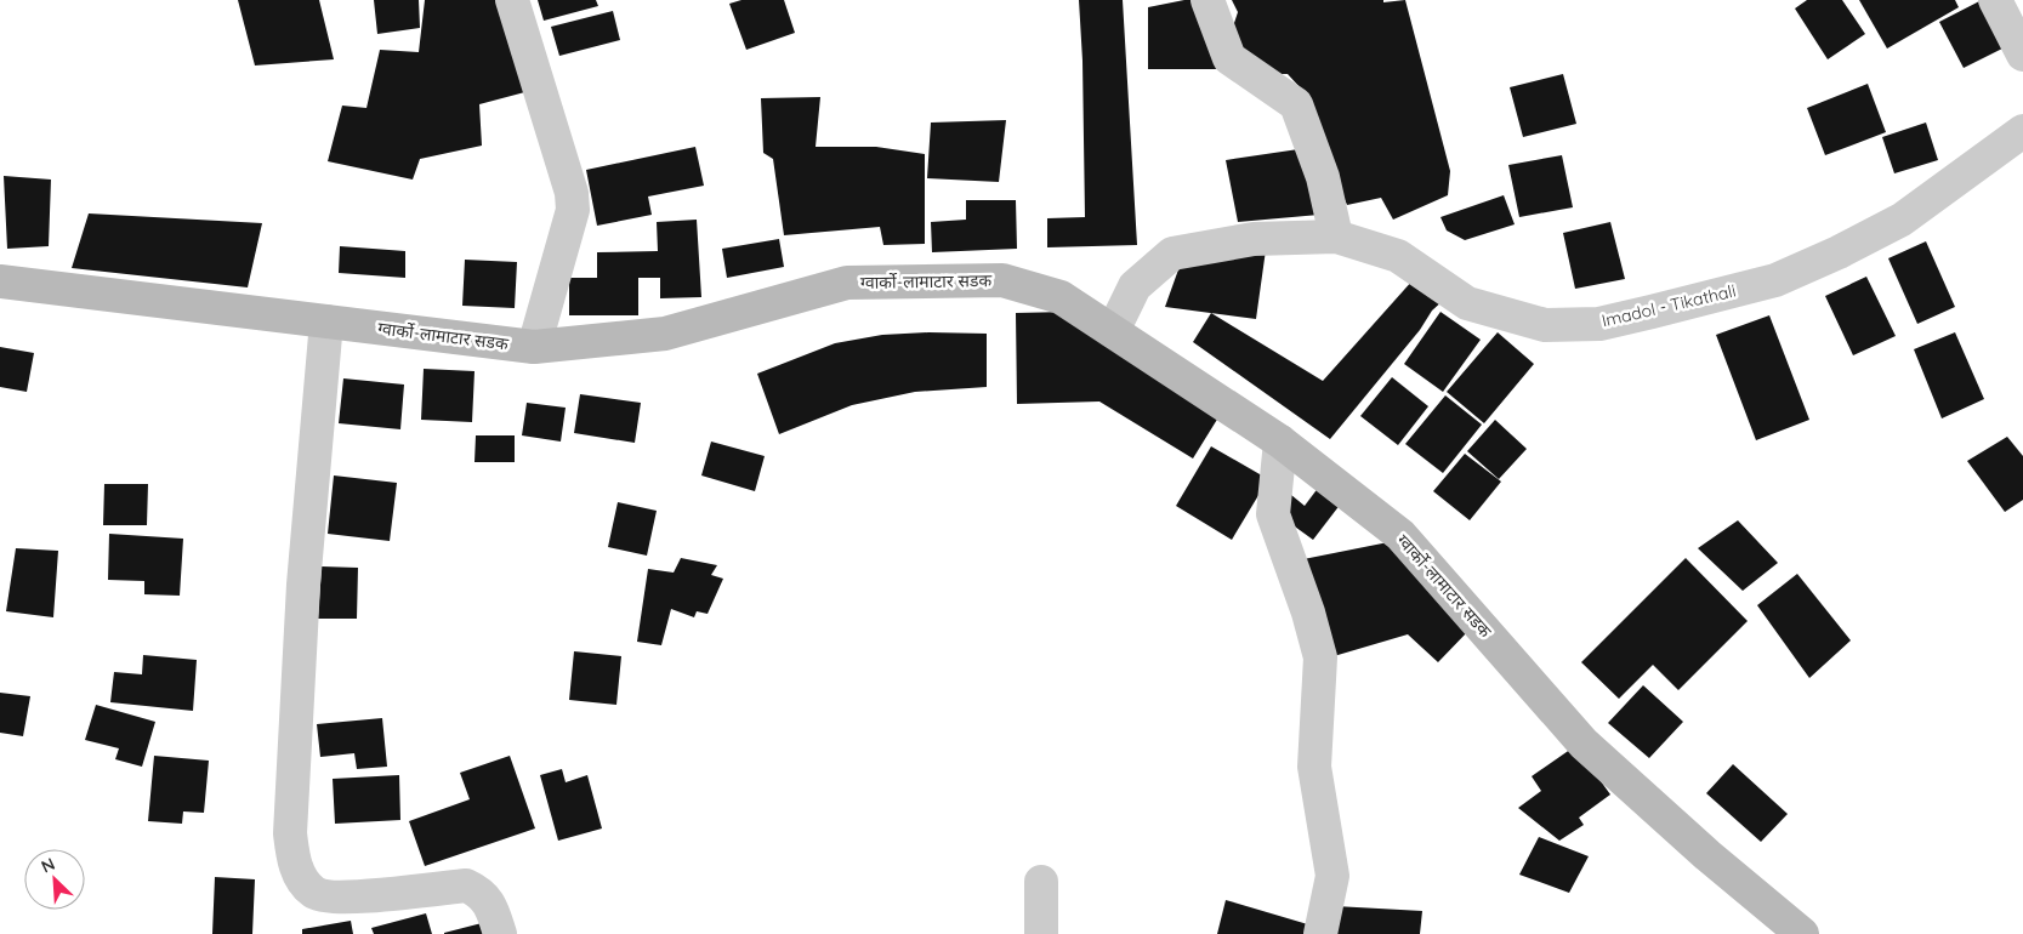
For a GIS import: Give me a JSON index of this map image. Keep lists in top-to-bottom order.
{
  "streets": {
    "main road": ["ग्वार्को-लामाटार सडक"],
    "street": ["Imadol - Tikathali"]
  },
  "crossings": [
    ["ग्वार्को-लामाटार सडक", "Imadol - Tikathali"]
  ],
  "north": "top left"
}
